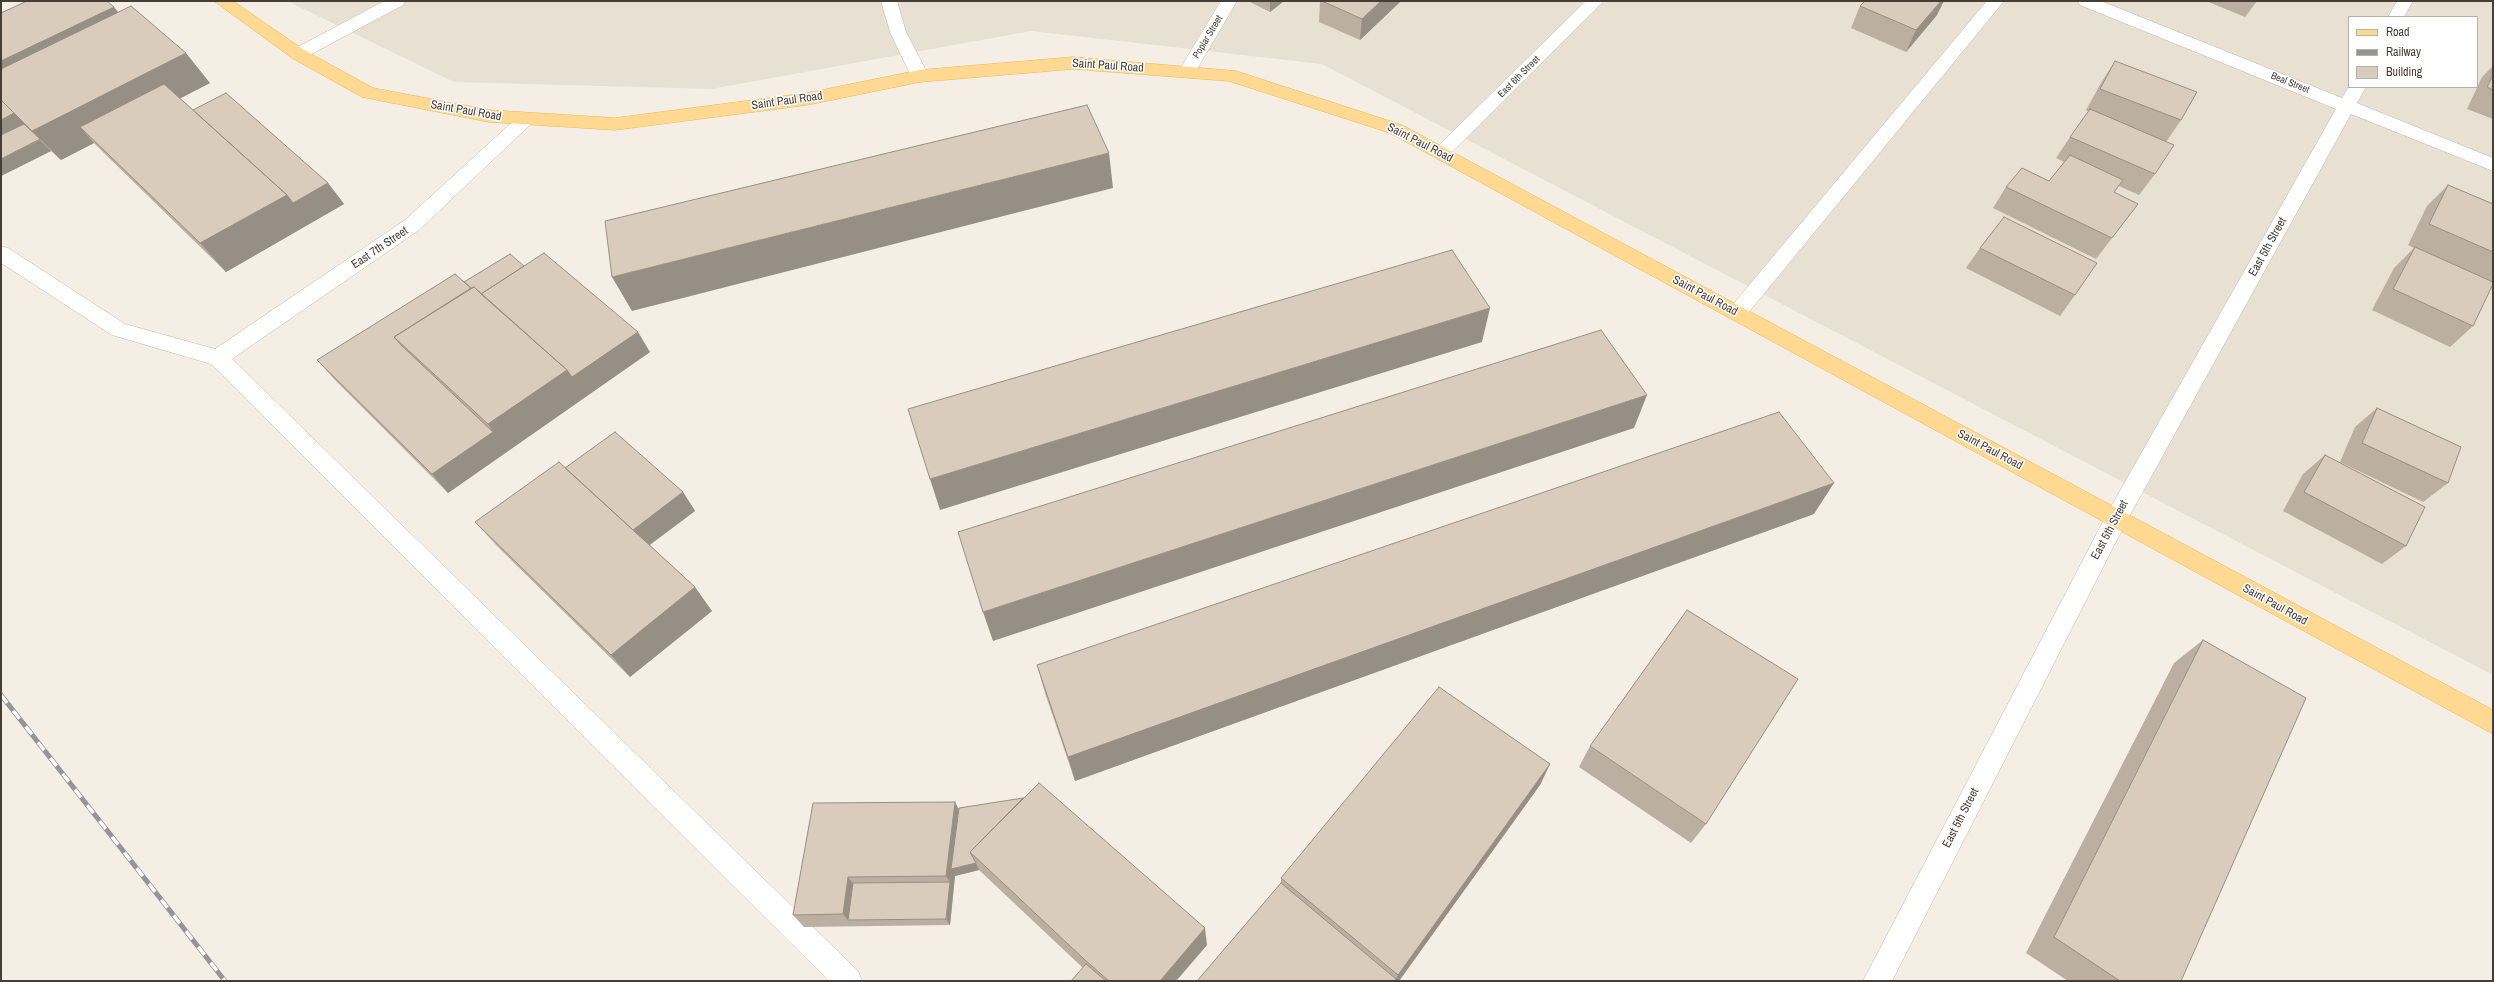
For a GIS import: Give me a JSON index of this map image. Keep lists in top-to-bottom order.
{
  "streets": {
    "main road": ["Saint Paul Road"],
    "street": [
      "Poplar Street",
      "East 6th Street",
      "Beal Street",
      "East 5th Street",
      "East 7th Street"
    ]
  },
  "crossings": [
    ["Poplar Street", "Saint Paul Road"],
    ["Saint Paul Road", "East 6th Street"],
    ["Saint Paul Road", "East 5th Street"],
    ["Saint Paul Road", "East 7th Street"],
    ["Beal Street", "East 5th Street"]
  ],
  "legend": ["Road", "Railway", "Building"]
}
